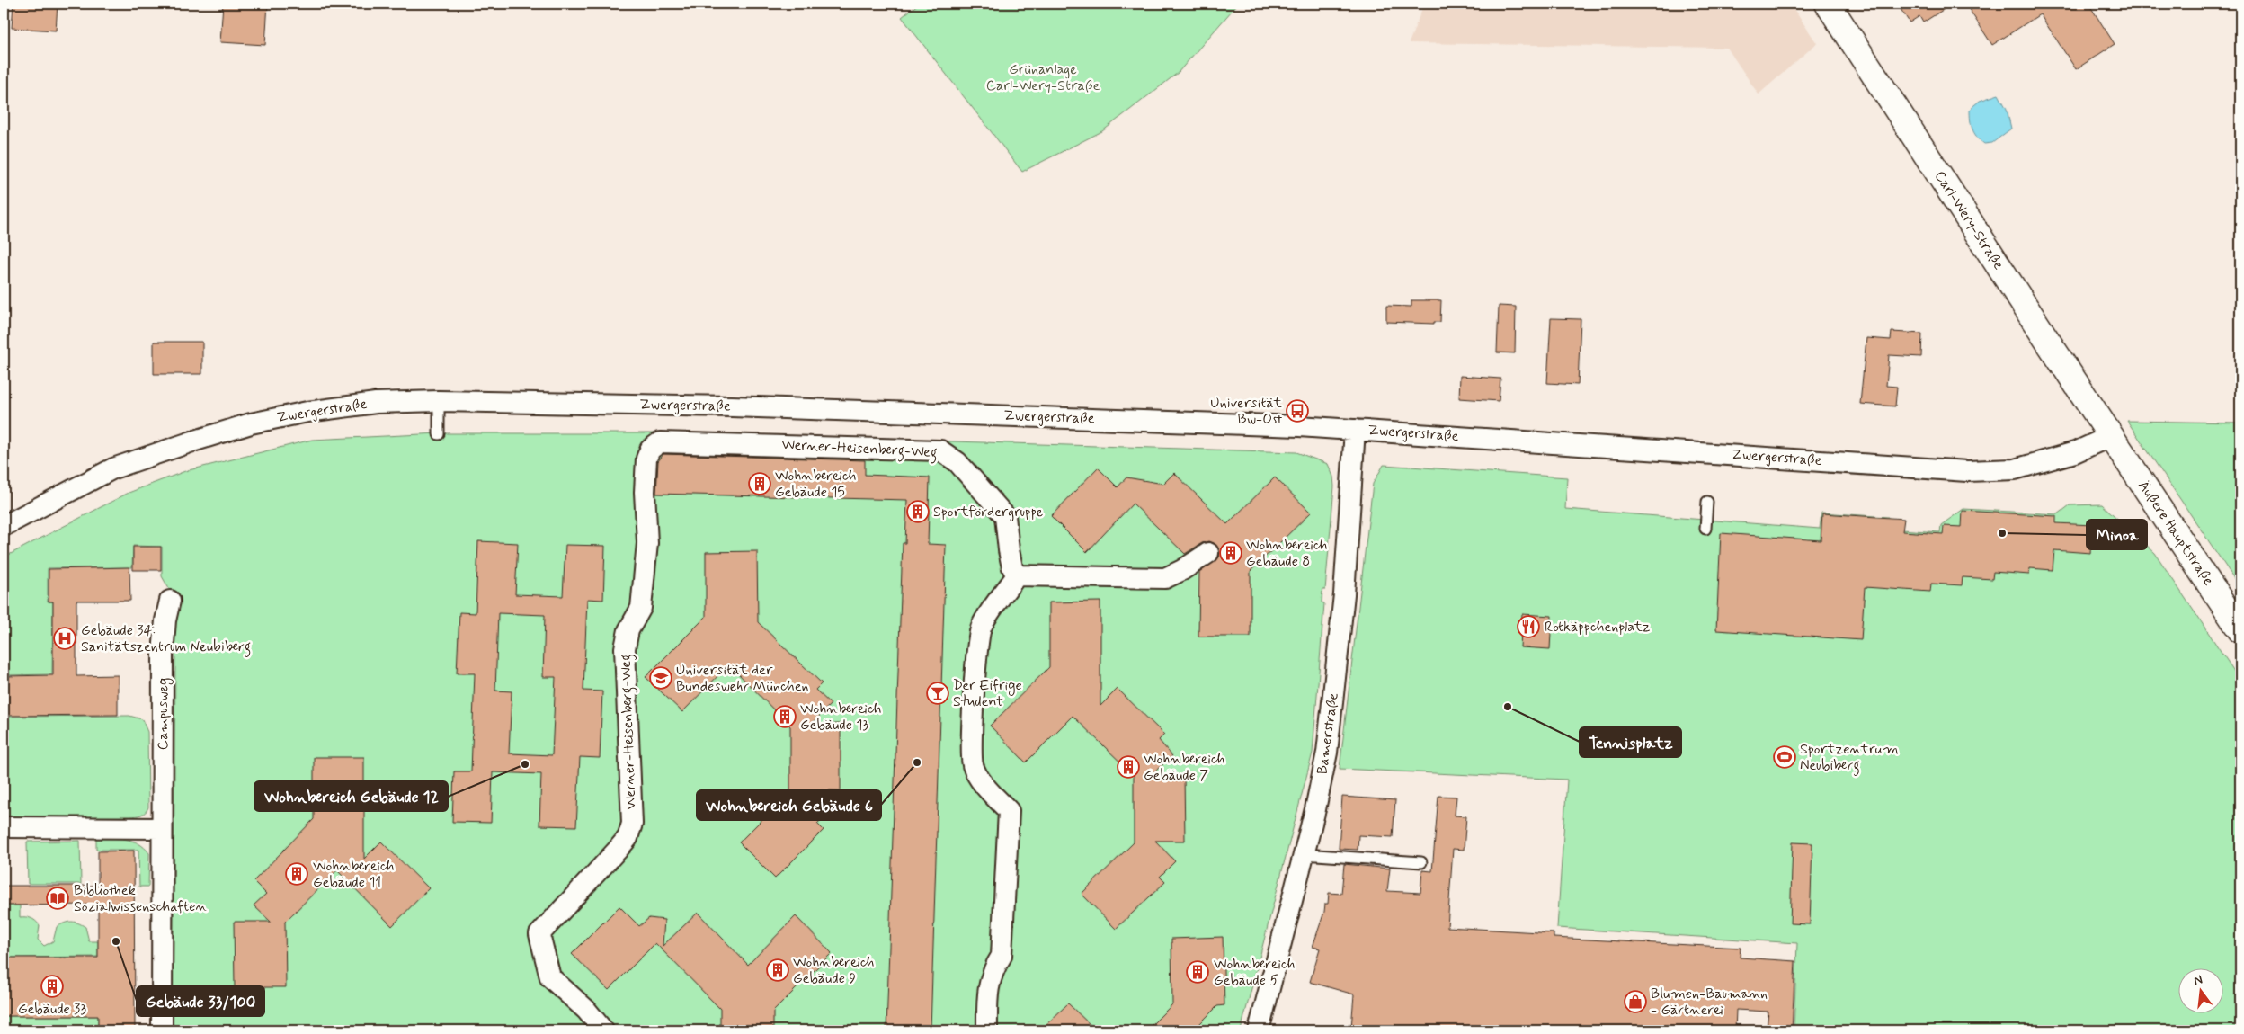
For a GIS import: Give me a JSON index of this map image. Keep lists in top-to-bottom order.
{
  "streets": {
    "main road": ["Carl-Wery-Straße", "Äußere Hauptstraße"],
    "street": [
      "Zwergerstraße",
      "Werner-Heisenberg-Weg",
      "Campusweg",
      "Bamerstraße"
    ]
  },
  "crossings": [
    ["Carl-Wery-Straße", "Zwergerstraße"],
    ["Carl-Wery-Straße", "Äußere Hauptstraße"],
    ["Zwergerstraße", "Äußere Hauptstraße"],
    ["Zwergerstraße", "Bamerstraße"]
  ],
  "parks": ["Grünanlage Carl-Wery-Straße"],
  "places": {
    "bus stop": ["Universität Bw-Ost"],
    "building": [
      "Wohnbereich Gebäude 15",
      "Sportfördergruppe",
      "Wohnbereich Gebäude 8",
      "Wohnbereich Gebäude 13",
      "Wohnbereich Gebäude 7",
      "Wohnbereich Gebäude 11",
      "Wohnbereich Gebäude 9",
      "Wohnbereich Gebäude 5",
      "Gebäude 33"
    ],
    "other": [
      "Minoa",
      "Tennisplatz",
      "Wohnbereich Gebäude 6",
      "Wohnbereich Gebäude 12",
      "Gebäude 33/100"
    ],
    "restaurant": ["Rotkäppchenplatz"],
    "hospital": ["Gebäude 34: Sanitätszentrum Neubiberg"],
    "school or university": ["Universität der Bundeswehr München"],
    "bar": ["Der Eifrige Student"],
    "sports": ["Sportzentrum Neubiberg"],
    "library": ["Bibliothek Sozialwissenschaften"],
    "shop": ["Blumen-Baumann - Gärtnerei"]
  },
  "north": "top"
}
